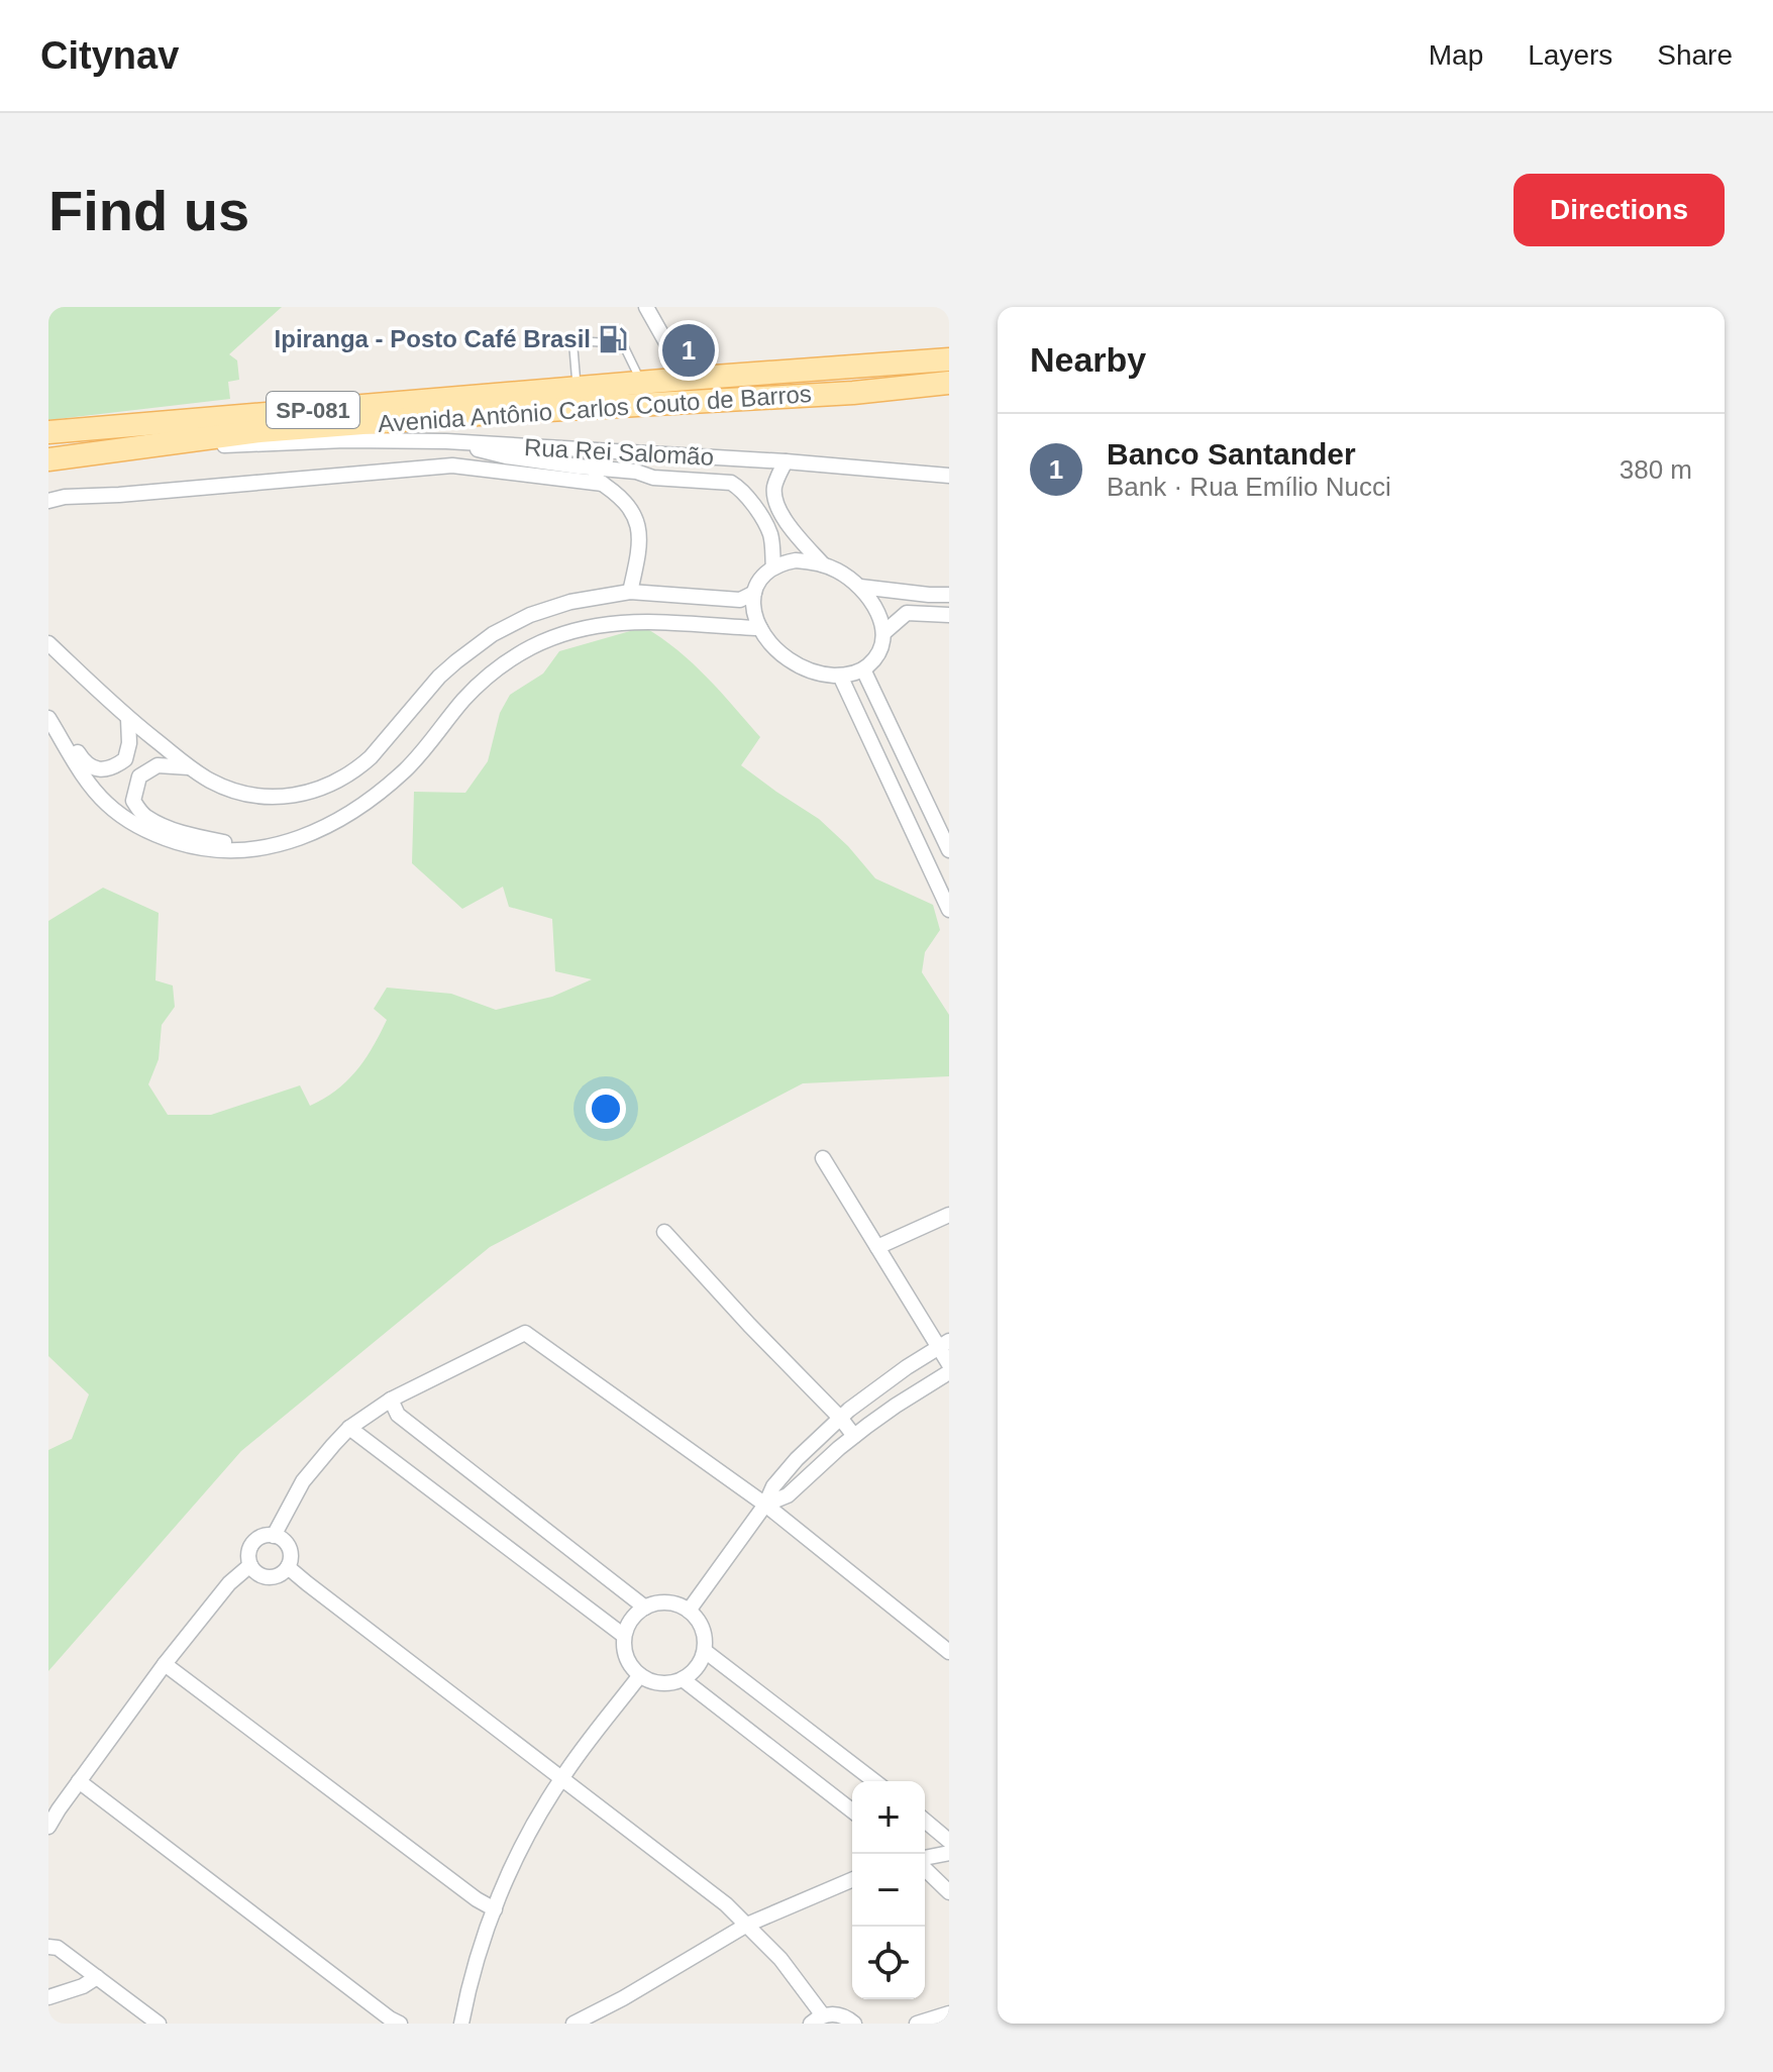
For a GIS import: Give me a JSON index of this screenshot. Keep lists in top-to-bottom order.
{
  "streets": {
    "main road": ["Avenida Antônio Carlos Couto de Barros", "SP-081"],
    "street": ["Rua Rei Salomão"]
  },
  "crossings": [
    ["Avenida Antônio Carlos Couto de Barros", "Rua Rei Salomão"]
  ],
  "places": {
    "fuel station": ["Ipiranga - Posto Café Brasil"]
  },
  "page": {
    "header": "Citynav",
    "nav": ["Map", "Layers", "Share"],
    "buttons": "Directions",
    "title": "Find us",
    "heading": "Nearby",
    "pins": "1",
    "list": [
      {
        "mark": "1",
        "name": "Banco Santander",
        "note": "Bank · Rua Emílio Nucci",
        "value": "380 m"
      }
    ],
    "map_buttons": ["+", "−"]
  }
}
